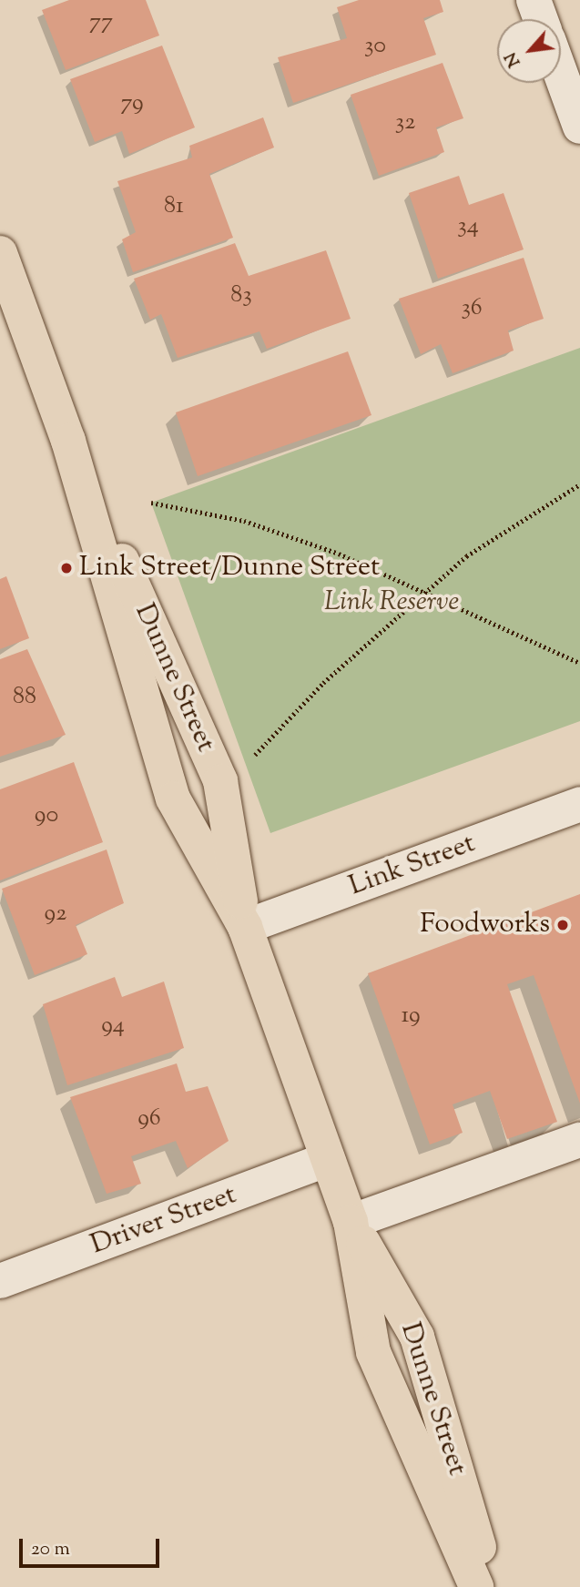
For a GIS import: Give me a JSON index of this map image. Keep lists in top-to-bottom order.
{
  "streets": {
    "main road": ["Dunne Street"],
    "street": ["Link Street", "Driver Street"]
  },
  "crossings": [
    ["Dunne Street", "Link Street"],
    ["Dunne Street", "Driver Street"]
  ],
  "parks": ["Link Reserve"],
  "places": ["Link Street/Dunne Street", "Foodworks"],
  "house_numbers": [
    "77",
    "30",
    "79",
    "32",
    "81",
    "34",
    "83",
    "36",
    "88",
    "90",
    "92",
    "19",
    "94",
    "96"
  ],
  "scale_bar": "20 m",
  "north": "bottom left"
}
